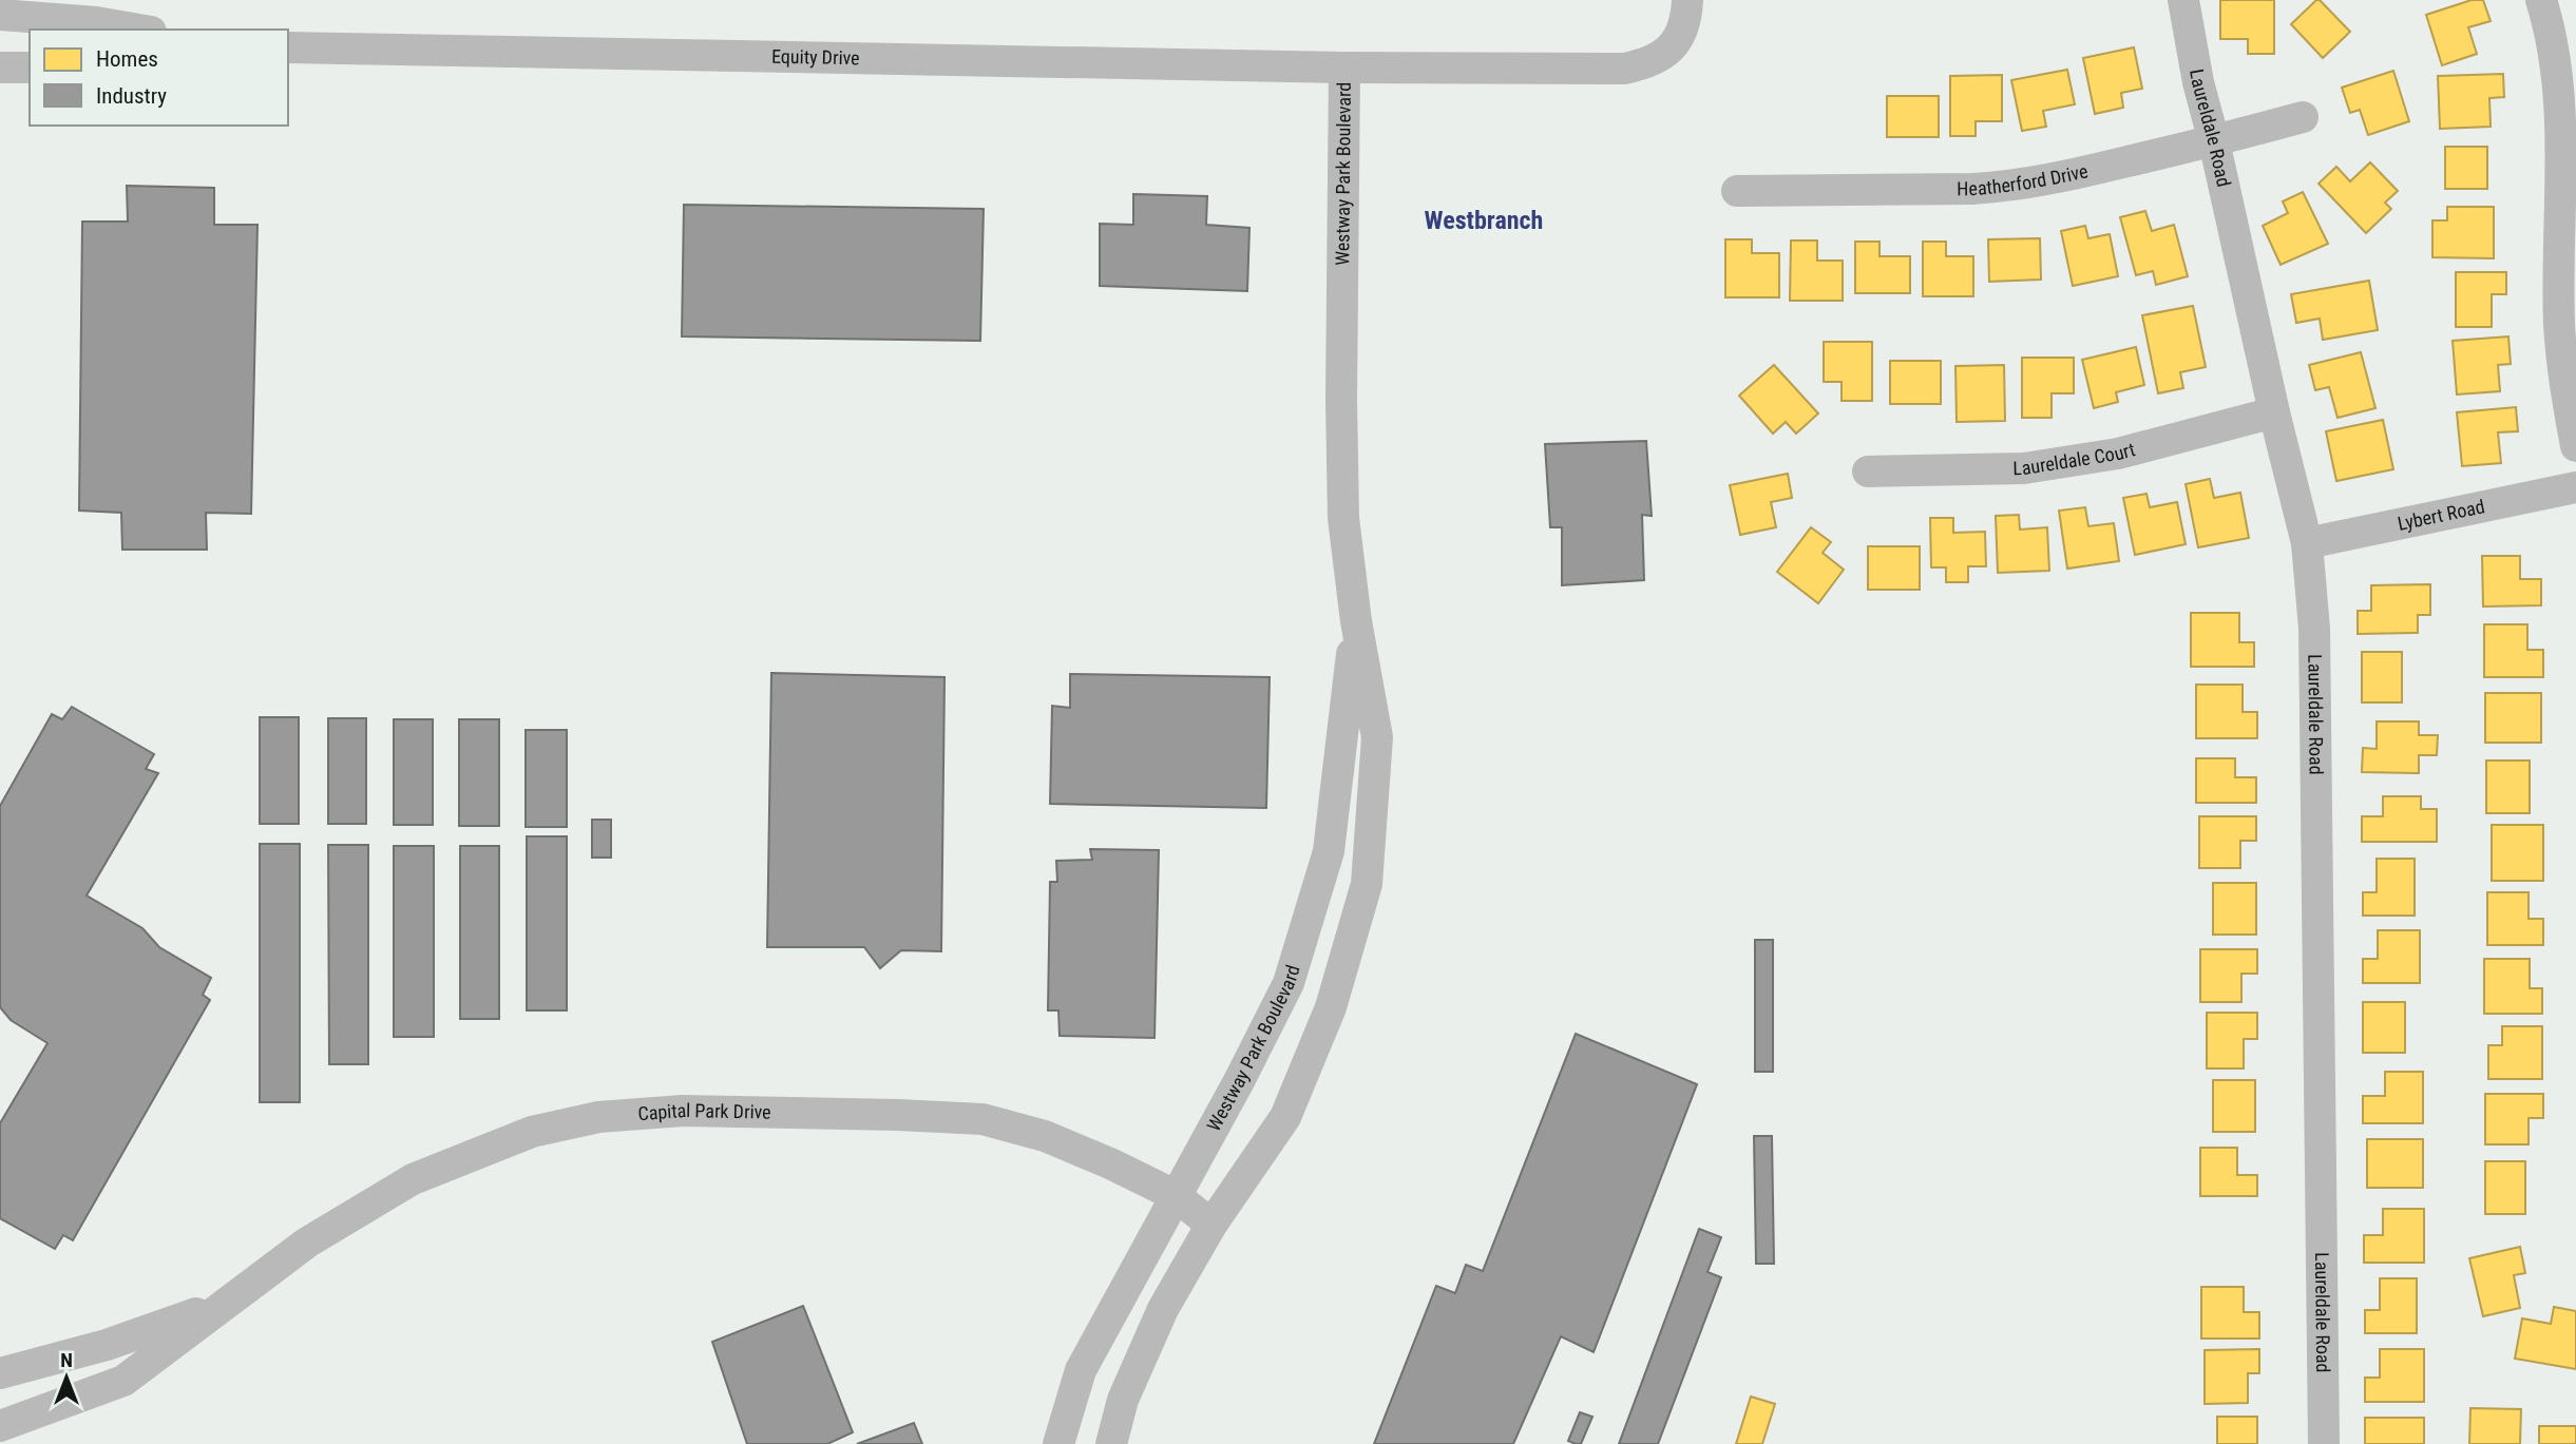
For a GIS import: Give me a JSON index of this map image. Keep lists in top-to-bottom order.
{
  "streets": {
    "street": [
      "Equity Drive",
      "Laureldale Road",
      "Westway Park Boulevard",
      "Heatherford Drive",
      "Laureldale Court",
      "Lybert Road",
      "Capital Park Drive"
    ]
  },
  "crossings": [
    ["Equity Drive", "Westway Park Boulevard"],
    ["Laureldale Road", "Heatherford Drive"],
    ["Laureldale Road", "Laureldale Court"],
    ["Laureldale Road", "Lybert Road"],
    ["Westway Park Boulevard", "Capital Park Drive"]
  ],
  "districts": ["Westbranch"],
  "legend": ["Homes", "Industry"],
  "north": "top"
}
